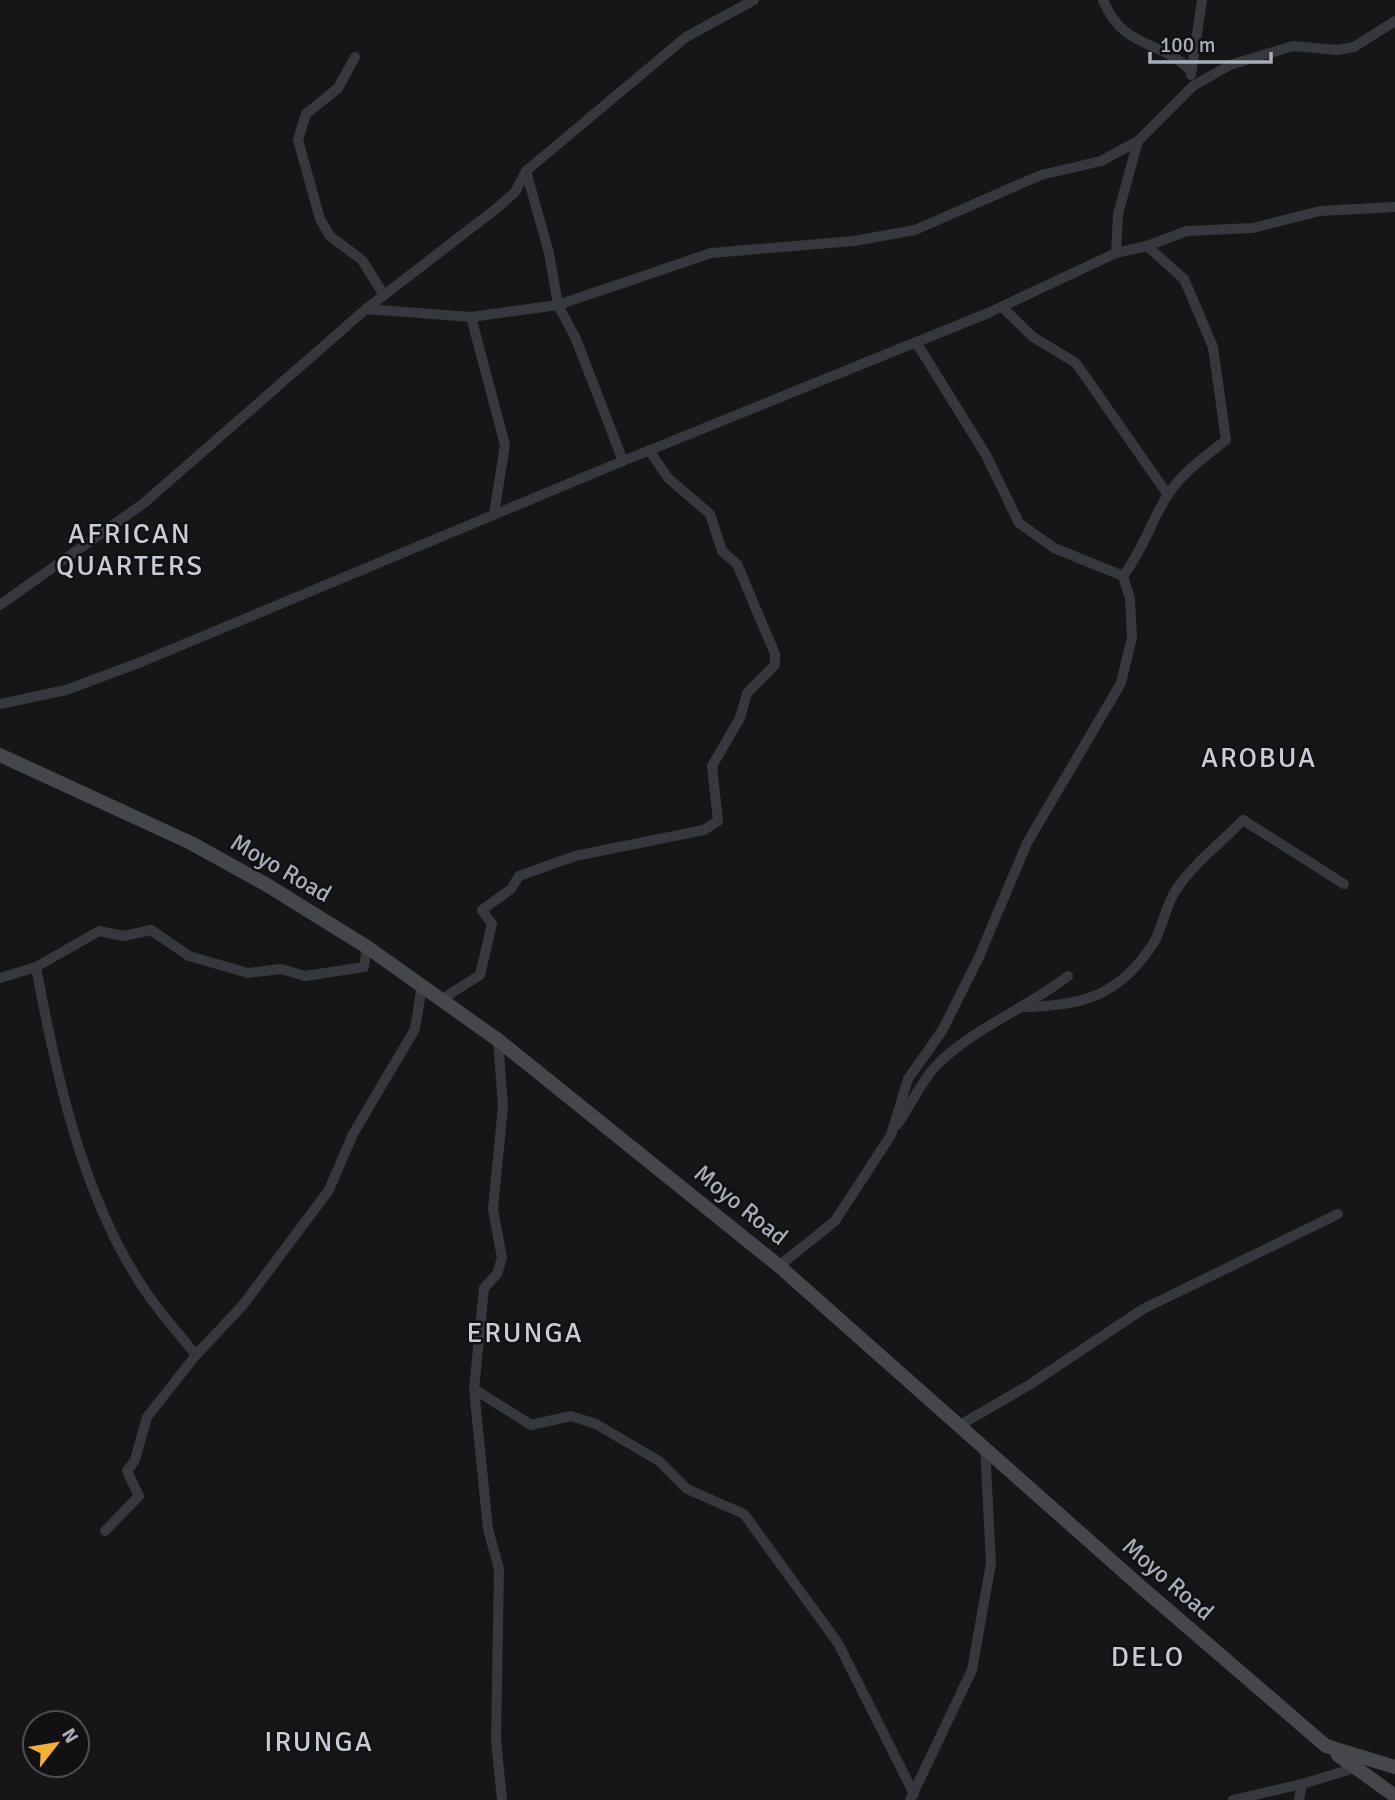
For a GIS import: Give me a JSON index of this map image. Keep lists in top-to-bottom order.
{
  "streets": {
    "main road": ["Moyo Road"]
  },
  "districts": [
    "AFRICAN QUARTERS",
    "AROBUA",
    "ERUNGA",
    "DELO",
    "IRUNGA"
  ],
  "scale_bar": "100 m",
  "north": "top right"
}
